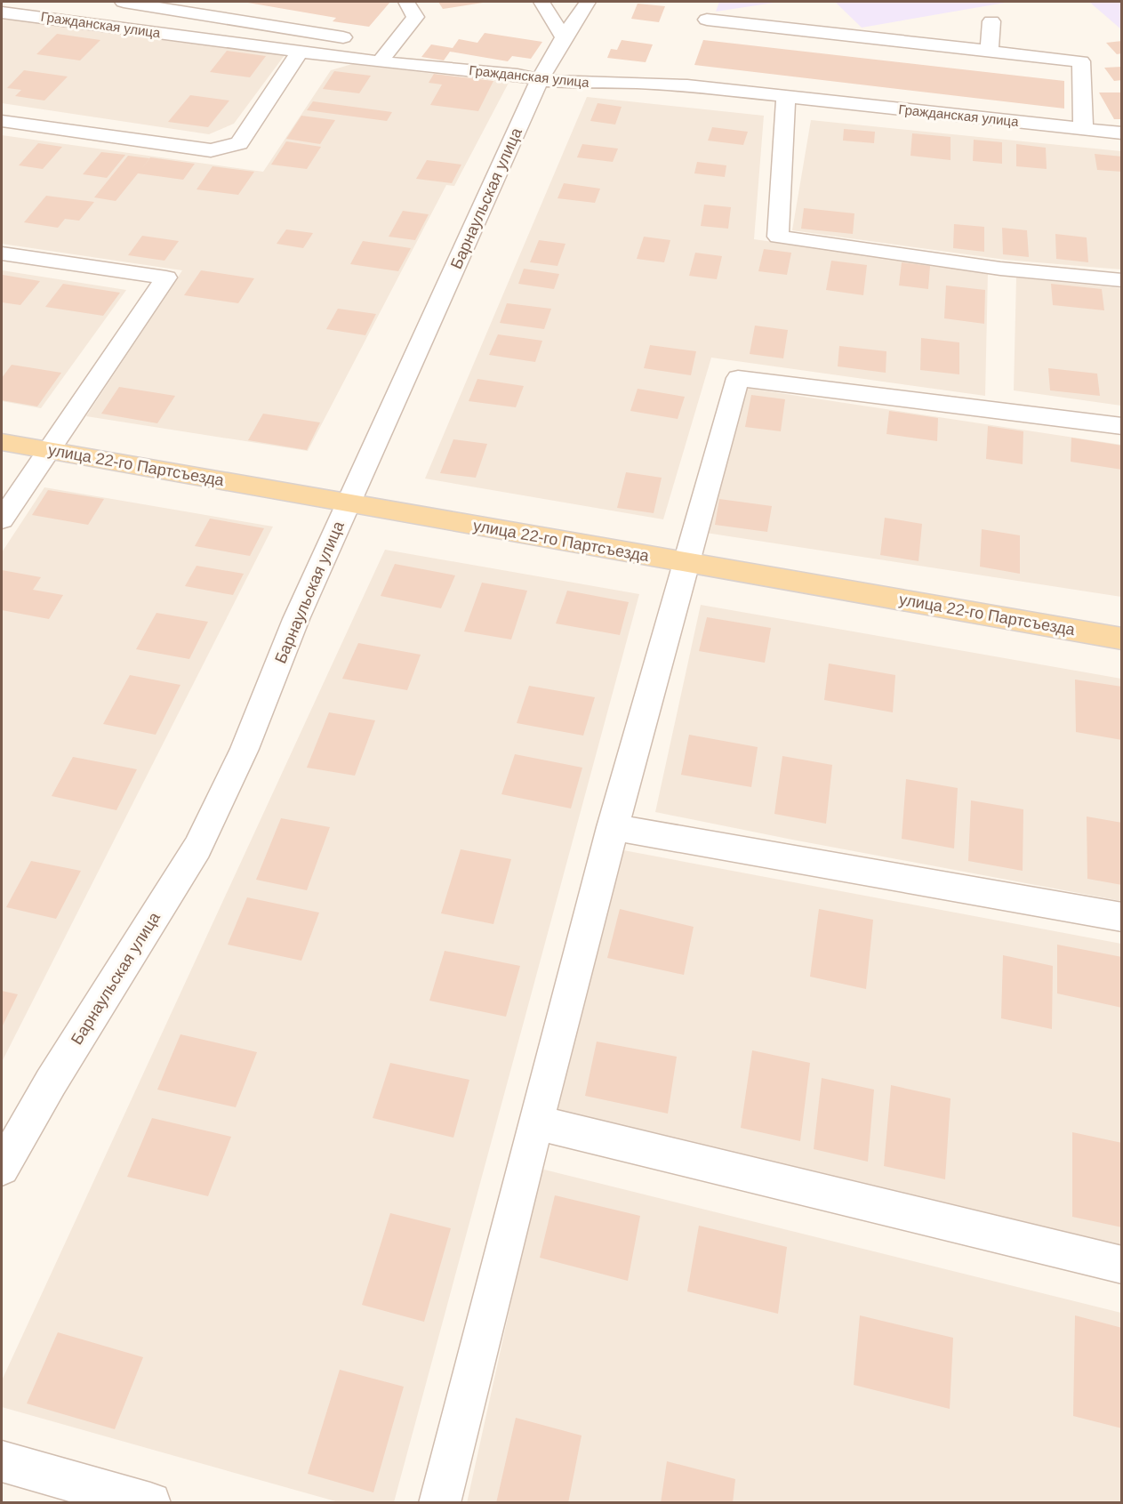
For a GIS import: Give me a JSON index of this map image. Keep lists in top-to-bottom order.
{
  "streets": {
    "main road": ["улица 22-го Партсъезда"],
    "street": ["Гражданская улица", "Барнаульская улица"]
  },
  "crossings": [
    ["Гражданская улица", "Барнаульская улица"],
    ["Барнаульская улица", "улица 22-го Партсъезда"]
  ]
}
